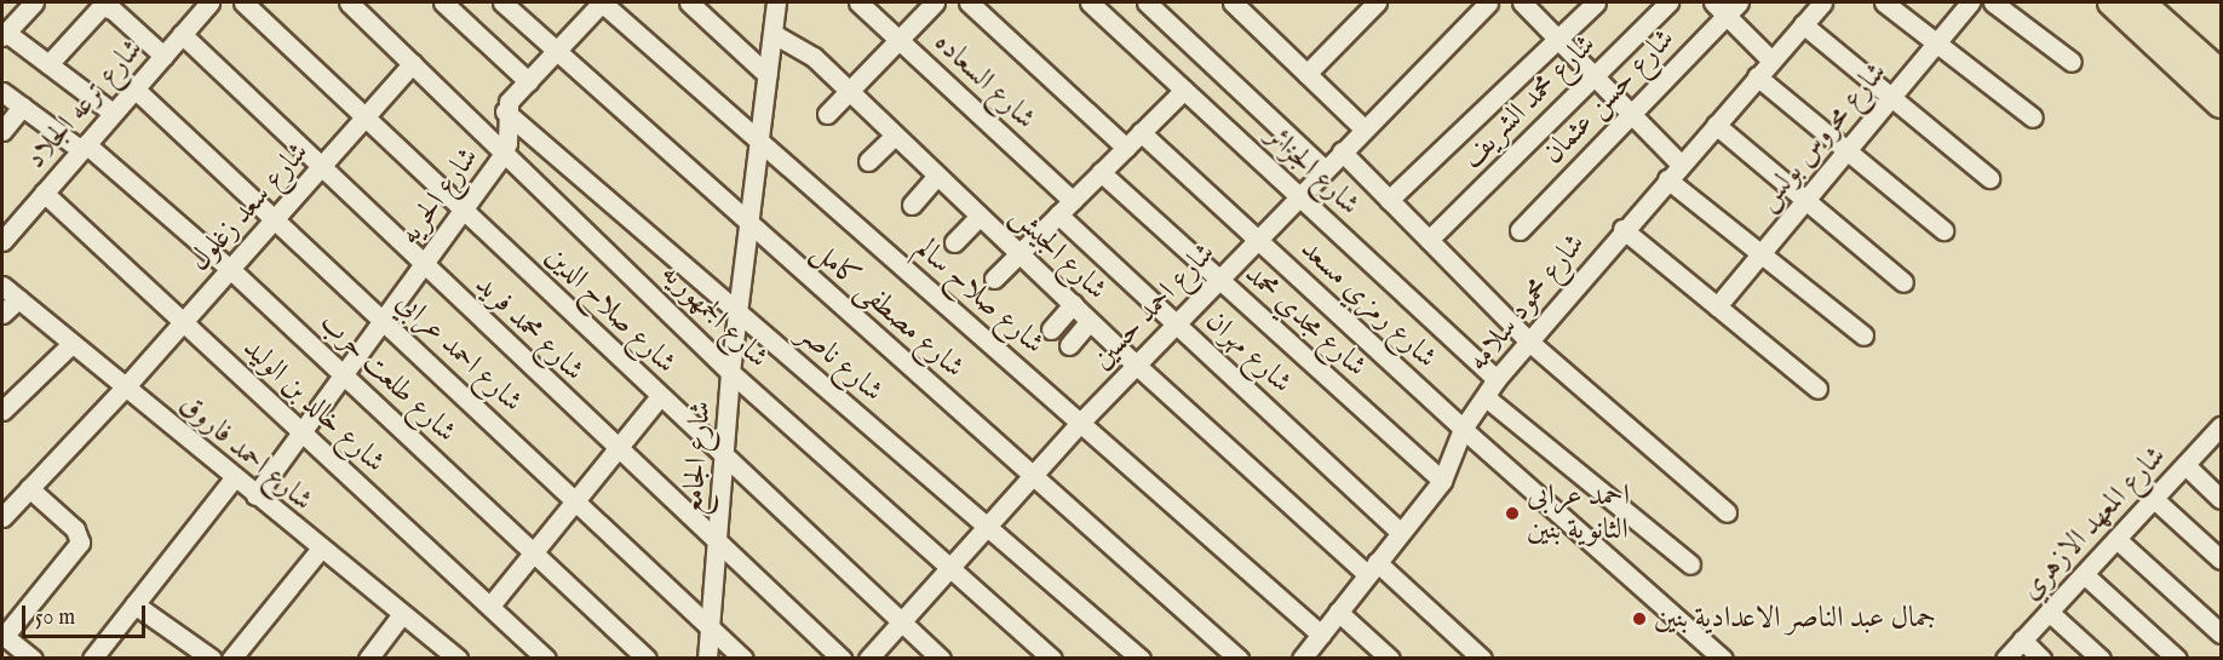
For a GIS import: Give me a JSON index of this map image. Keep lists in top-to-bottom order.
{
  "streets": {
    "street": [
      "شارع السعاده",
      "شارع حسن عثمان",
      "شارع محمد الشريف",
      "شارع ترعه الجلاد",
      "شارع محروس بولس",
      "شارع الجزائر",
      "شارع الحريه",
      "شارع سعد زغلول",
      "شارع الجيش",
      "شارع صلاح سالم",
      "شارع محمود سلامه",
      "شارع رمزي مسعد",
      "شارع احمد حسين",
      "شارع صلاح الدين",
      "شارع مصطفى كامل",
      "شارع الجمهوريه",
      "شارع مجدي محمد",
      "شارع محمد فريد",
      "شارع احمد عرابي",
      "شارع مهران",
      "شارع ناصر",
      "شارع طلعت حرب",
      "شارع خالد بن الوليد",
      "شارع احمد فاروق",
      "شارع الجامع",
      "شارع المعهد الازهري"
    ]
  },
  "crossings": [
    ["شارع ترعه الجلاد", "شارع محمد فريد"],
    ["شارع ترعه الجلاد", "شارع احمد عرابي"],
    ["شارع ترعه الجلاد", "شارع طلعت حرب"],
    ["شارع ترعه الجلاد", "شارع خالد بن الوليد"],
    ["شارع الجزائر", "شارع محمود سلامه"],
    ["شارع الجزائر", "شارع احمد حسين"],
    ["شارع الحريه", "شارع صلاح الدين"],
    ["شارع الحريه", "شارع الجمهوريه"],
    ["شارع الحريه", "شارع محمد فريد"],
    ["شارع الحريه", "شارع احمد عرابي"],
    ["شارع الحريه", "شارع ناصر"],
    ["شارع الحريه", "شارع طلعت حرب"],
    ["شارع الحريه", "شارع خالد بن الوليد"],
    ["شارع الحريه", "شارع احمد فاروق"],
    ["شارع سعد زغلول", "شارع صلاح الدين"],
    ["شارع سعد زغلول", "شارع الجمهوريه"],
    ["شارع سعد زغلول", "شارع محمد فريد"],
    ["شارع سعد زغلول", "شارع احمد عرابي"],
    ["شارع سعد زغلول", "شارع طلعت حرب"],
    ["شارع سعد زغلول", "شارع خالد بن الوليد"],
    ["شارع سعد زغلول", "شارع احمد فاروق"],
    ["شارع الجيش", "شارع محمود سلامه"],
    ["شارع الجيش", "شارع احمد حسين"],
    ["شارع الجيش", "شارع الجامع"],
    ["شارع صلاح سالم", "شارع محمود سلامه"],
    ["شارع صلاح سالم", "شارع احمد حسين"],
    ["شارع صلاح سالم", "شارع الجامع"],
    ["شارع محمود سلامه", "شارع رمزي مسعد"],
    ["شارع محمود سلامه", "شارع مجدي محمد"],
    ["شارع محمود سلامه", "شارع مهران"],
    ["شارع رمزي مسعد", "شارع احمد حسين"],
    ["شارع احمد حسين", "شارع صلاح الدين"],
    ["شارع احمد حسين", "شارع مصطفى كامل"],
    ["شارع احمد حسين", "شارع الجمهوريه"],
    ["شارع احمد حسين", "شارع مجدي محمد"],
    ["شارع احمد حسين", "شارع مهران"],
    ["شارع احمد حسين", "شارع ناصر"],
    ["شارع صلاح الدين", "شارع الجامع"],
    ["شارع مصطفى كامل", "شارع الجامع"],
    ["شارع الجمهوريه", "شارع الجامع"],
    ["شارع محمد فريد", "شارع الجامع"],
    ["شارع احمد عرابي", "شارع الجامع"],
    ["شارع ناصر", "شارع الجامع"]
  ],
  "places": ["احمد عرابى الثانوية بنين", "جمال عبد الناصر الاعدادية بنين"],
  "scale_bar": "50 m"
}
